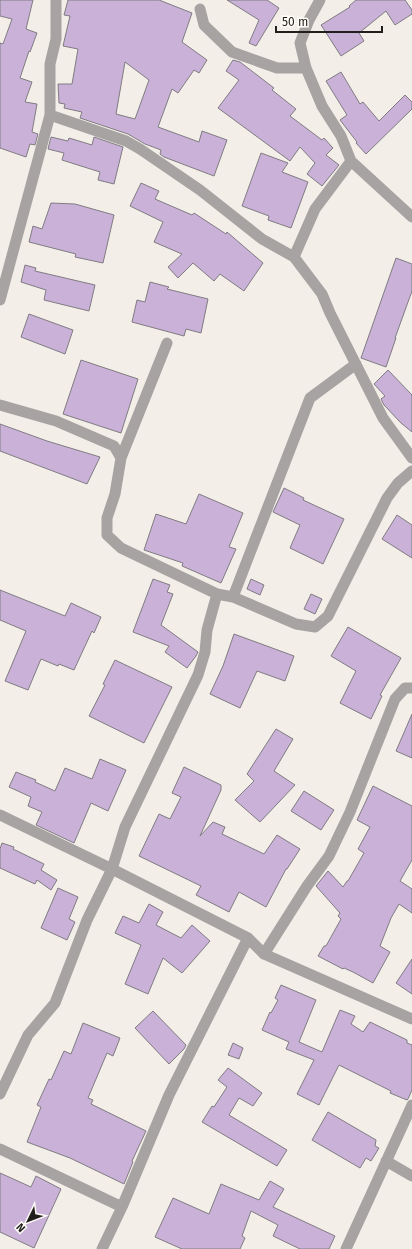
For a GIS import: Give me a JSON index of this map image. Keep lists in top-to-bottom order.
{
  "scale_bar": "50 m",
  "north": "bottom left"
}
